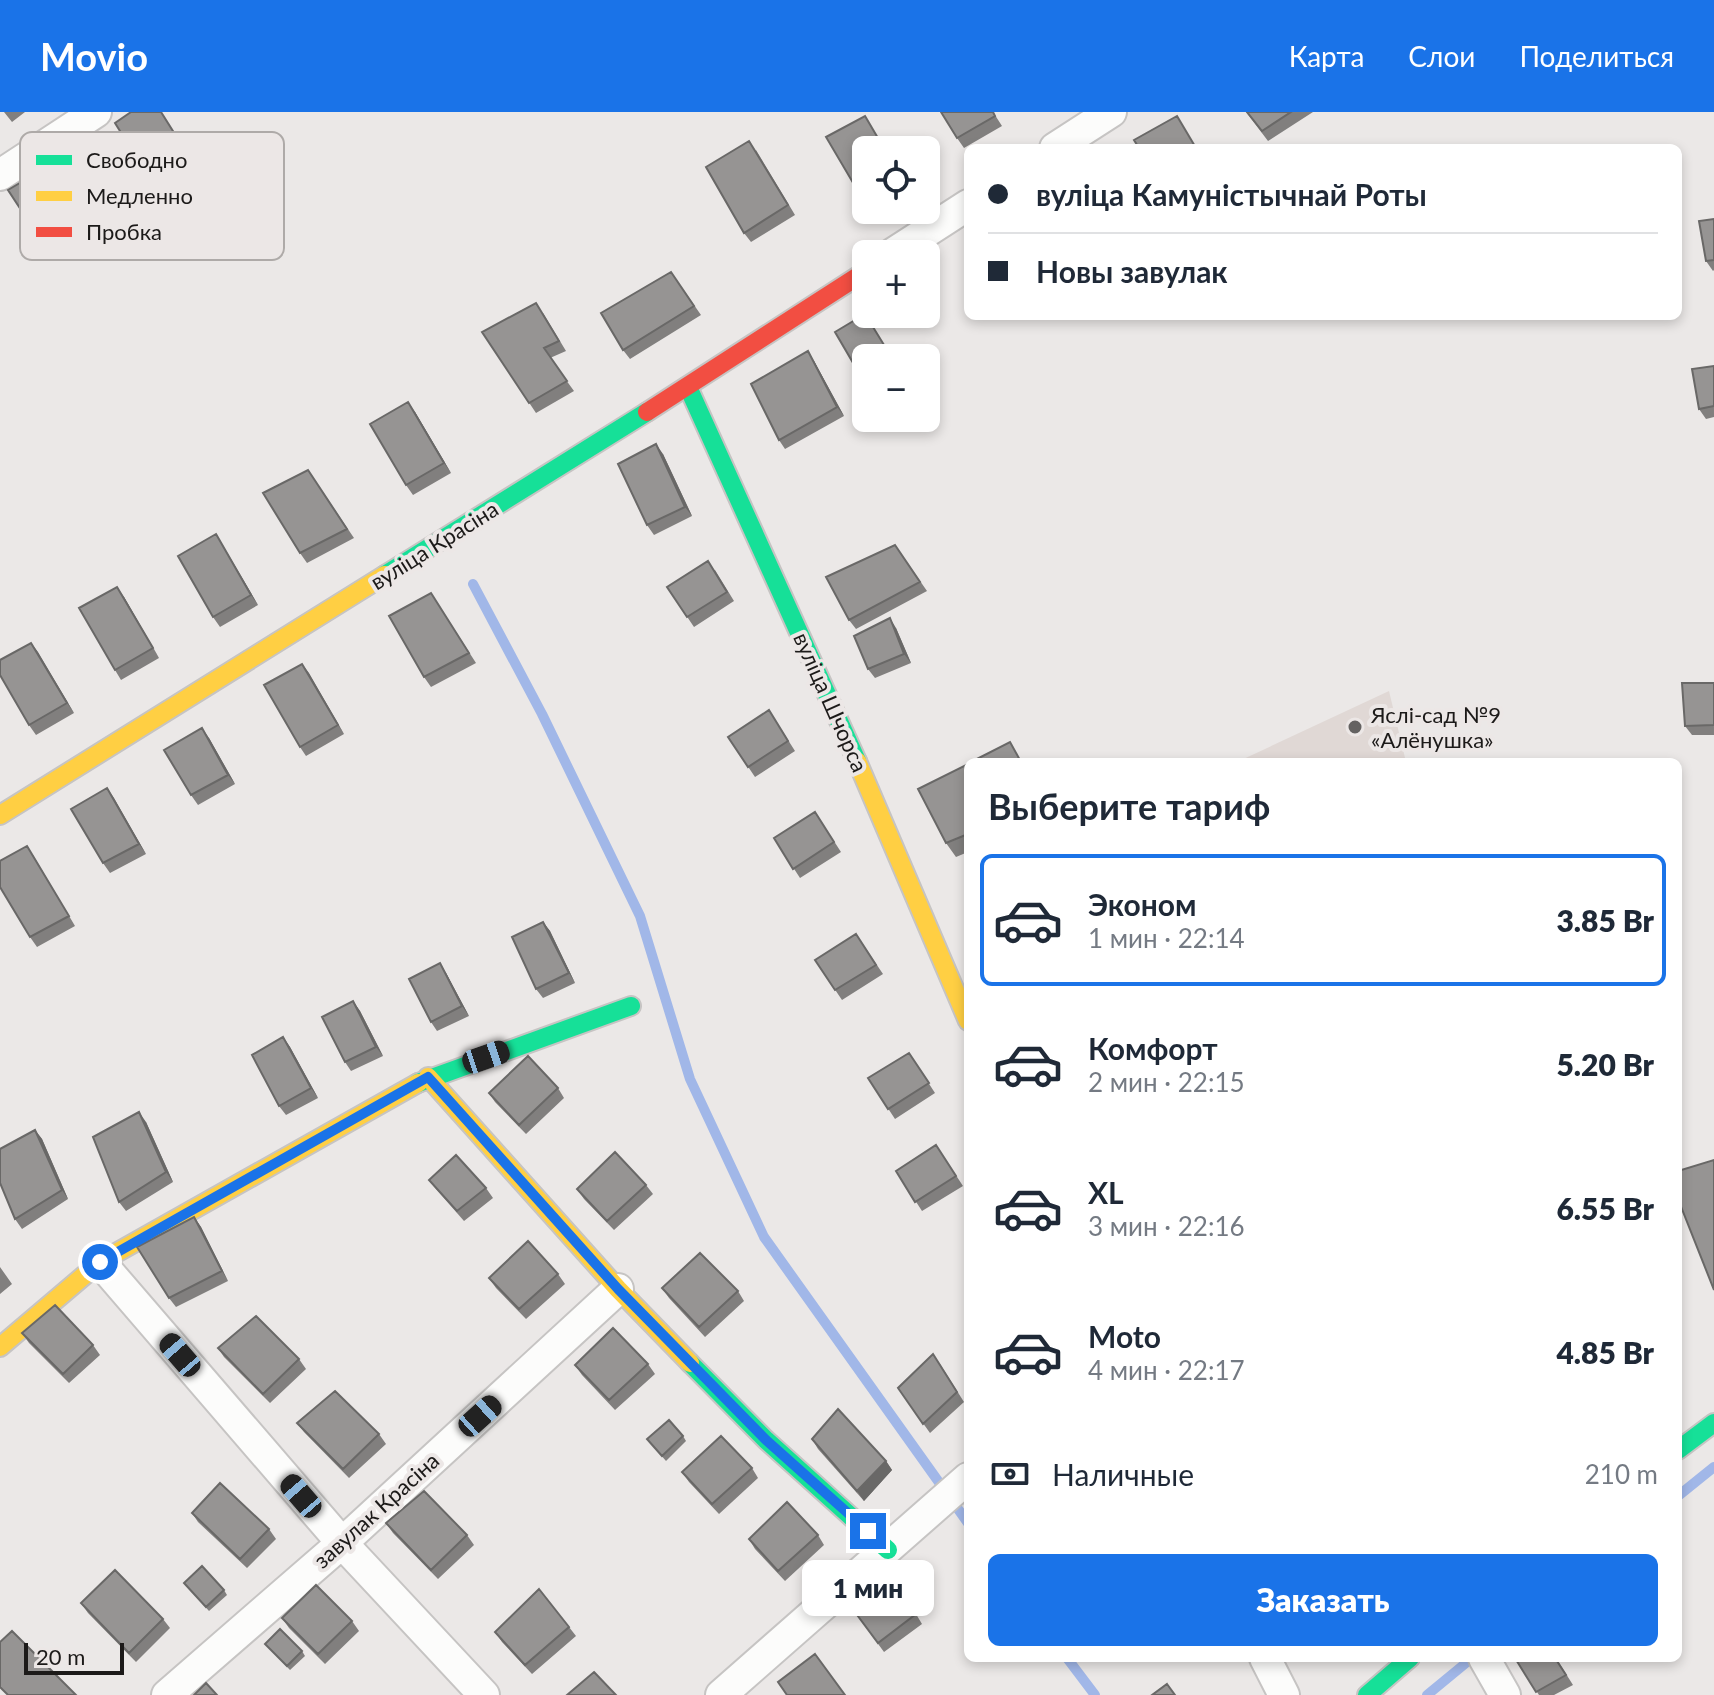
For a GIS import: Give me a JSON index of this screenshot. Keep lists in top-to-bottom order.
{
  "streets": {
    "street": ["вуліца Красіна", "вуліца Шчорса", "завулак Красіна"]
  },
  "crossings": [
    ["вуліца Красіна", "вуліца Шчорса"]
  ],
  "places": ["Яслі-сад №9 «Алёнушка»"],
  "legend": ["Свободно", "Медленно", "Пробка"],
  "scale_bar": "20 m",
  "page": {
    "header": "Movio",
    "nav": ["Карта", "Слои", "Поделиться"],
    "map_buttons": ["+", "−"],
    "banner": ["вуліца Камуністычнай Роты", "Новы завулак"],
    "heading": "Выберите тариф",
    "list": [
      {
        "name": "Эконом",
        "note": "1 мин · 22:14",
        "value": "3.85 Br"
      },
      {
        "name": "Комфорт",
        "note": "2 мин · 22:15",
        "value": "5.20 Br"
      },
      {
        "name": "XL",
        "note": "3 мин · 22:16",
        "value": "6.55 Br"
      },
      {
        "name": "Moto",
        "note": "4 мин · 22:17",
        "value": "4.85 Br"
      }
    ],
    "pay": ["Наличные", "210 m"],
    "buttons": "Заказать",
    "bubble": "1 мин",
    "scale": "20 m"
  }
}
